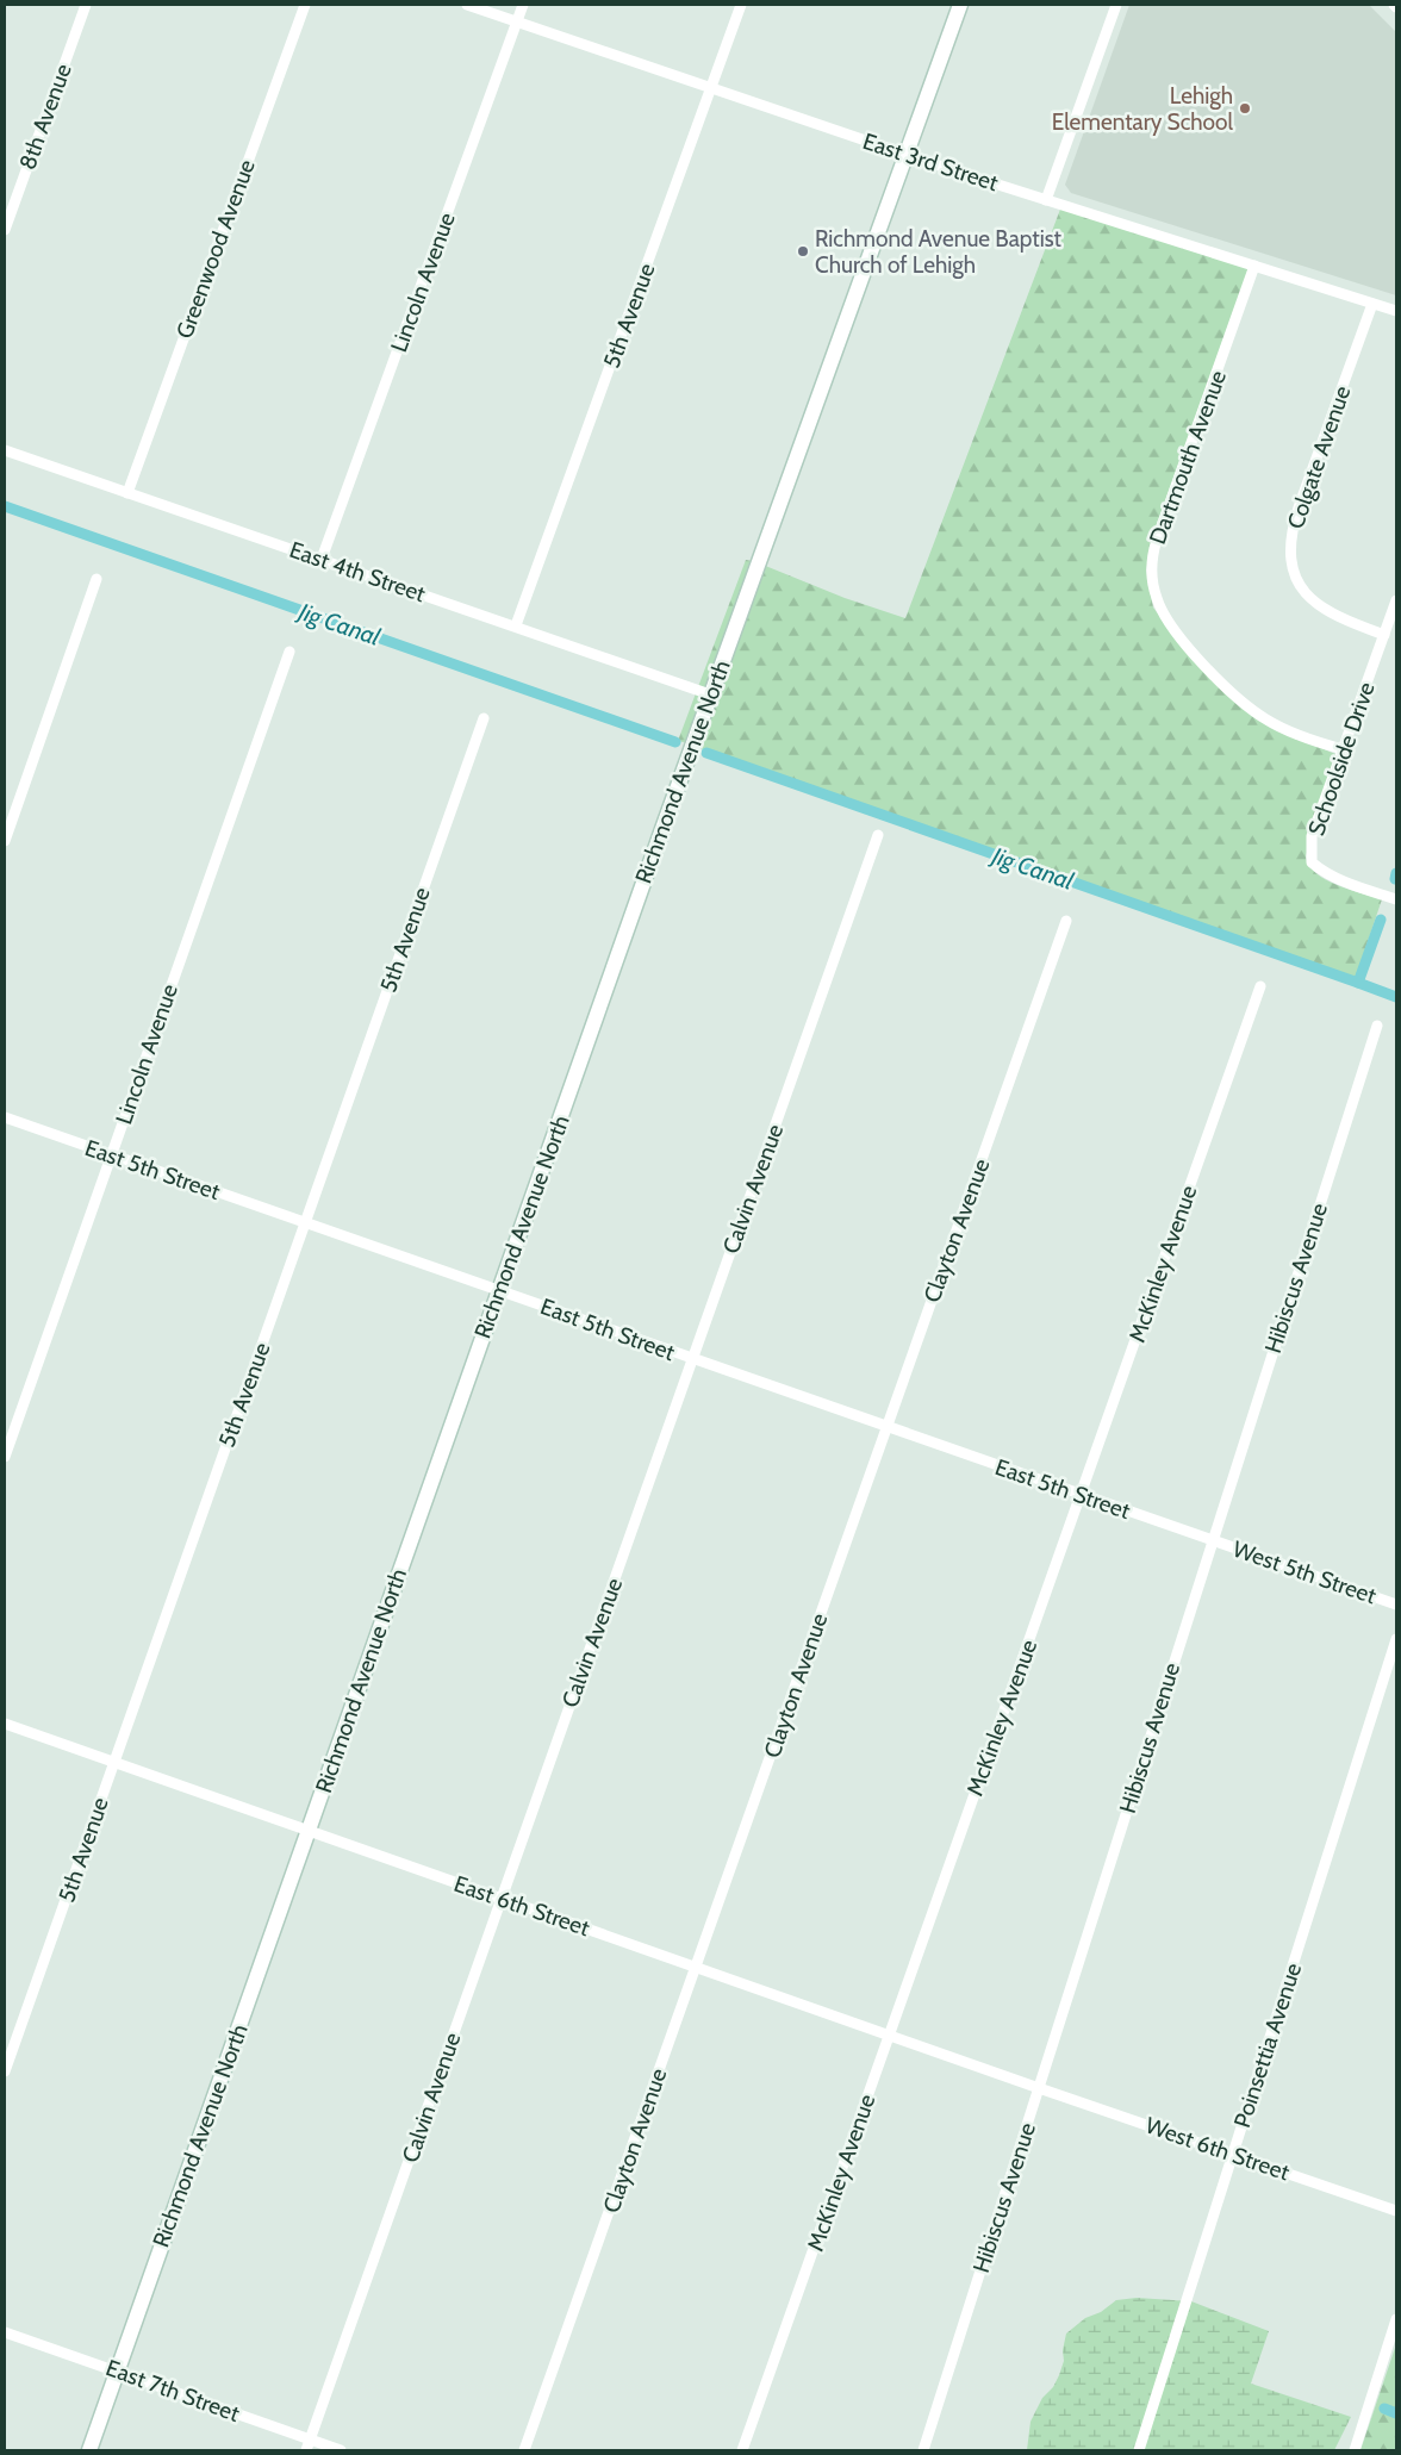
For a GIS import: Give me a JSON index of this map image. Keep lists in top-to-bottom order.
{
  "streets": {
    "street": [
      "8th Avenue",
      "East 3rd Street",
      "Greenwood Avenue",
      "Lincoln Avenue",
      "5th Avenue",
      "Dartmouth Avenue",
      "Colgate Avenue",
      "East 4th Street",
      "Schoolside Drive",
      "Richmond Avenue North",
      "East 5th Street",
      "Calvin Avenue",
      "Clayton Avenue",
      "McKinley Avenue",
      "Hibiscus Avenue",
      "West 5th Street",
      "East 6th Street",
      "Poinsettia Avenue",
      "West 6th Street",
      "East 7th Street"
    ]
  },
  "crossings": [
    ["East 3rd Street", "Lincoln Avenue"],
    ["East 3rd Street", "5th Avenue"],
    ["East 3rd Street", "Dartmouth Avenue"],
    ["East 3rd Street", "Colgate Avenue"],
    ["East 3rd Street", "Richmond Avenue North"],
    ["Greenwood Avenue", "East 4th Street"],
    ["Lincoln Avenue", "East 4th Street"],
    ["Lincoln Avenue", "East 5th Street"],
    ["5th Avenue", "East 4th Street"],
    ["5th Avenue", "East 5th Street"],
    ["5th Avenue", "East 6th Street"],
    ["Dartmouth Avenue", "Schoolside Drive"],
    ["Colgate Avenue", "Schoolside Drive"],
    ["East 4th Street", "Richmond Avenue North"],
    ["Richmond Avenue North", "East 5th Street"],
    ["Richmond Avenue North", "East 6th Street"],
    ["Richmond Avenue North", "East 7th Street"],
    ["East 5th Street", "Calvin Avenue"],
    ["East 5th Street", "Clayton Avenue"],
    ["East 5th Street", "McKinley Avenue"],
    ["East 5th Street", "Hibiscus Avenue"],
    ["East 5th Street", "West 5th Street"],
    ["Calvin Avenue", "East 6th Street"],
    ["Calvin Avenue", "East 7th Street"],
    ["Clayton Avenue", "East 6th Street"],
    ["McKinley Avenue", "East 6th Street"],
    ["Hibiscus Avenue", "West 5th Street"],
    ["Hibiscus Avenue", "East 6th Street"],
    ["Hibiscus Avenue", "West 6th Street"],
    ["East 6th Street", "West 6th Street"],
    ["Poinsettia Avenue", "West 6th Street"]
  ],
  "water": ["Jig Canal"],
  "places": ["Lehigh Elementary School", "Richmond Avenue Baptist Church of Lehigh"]
}
